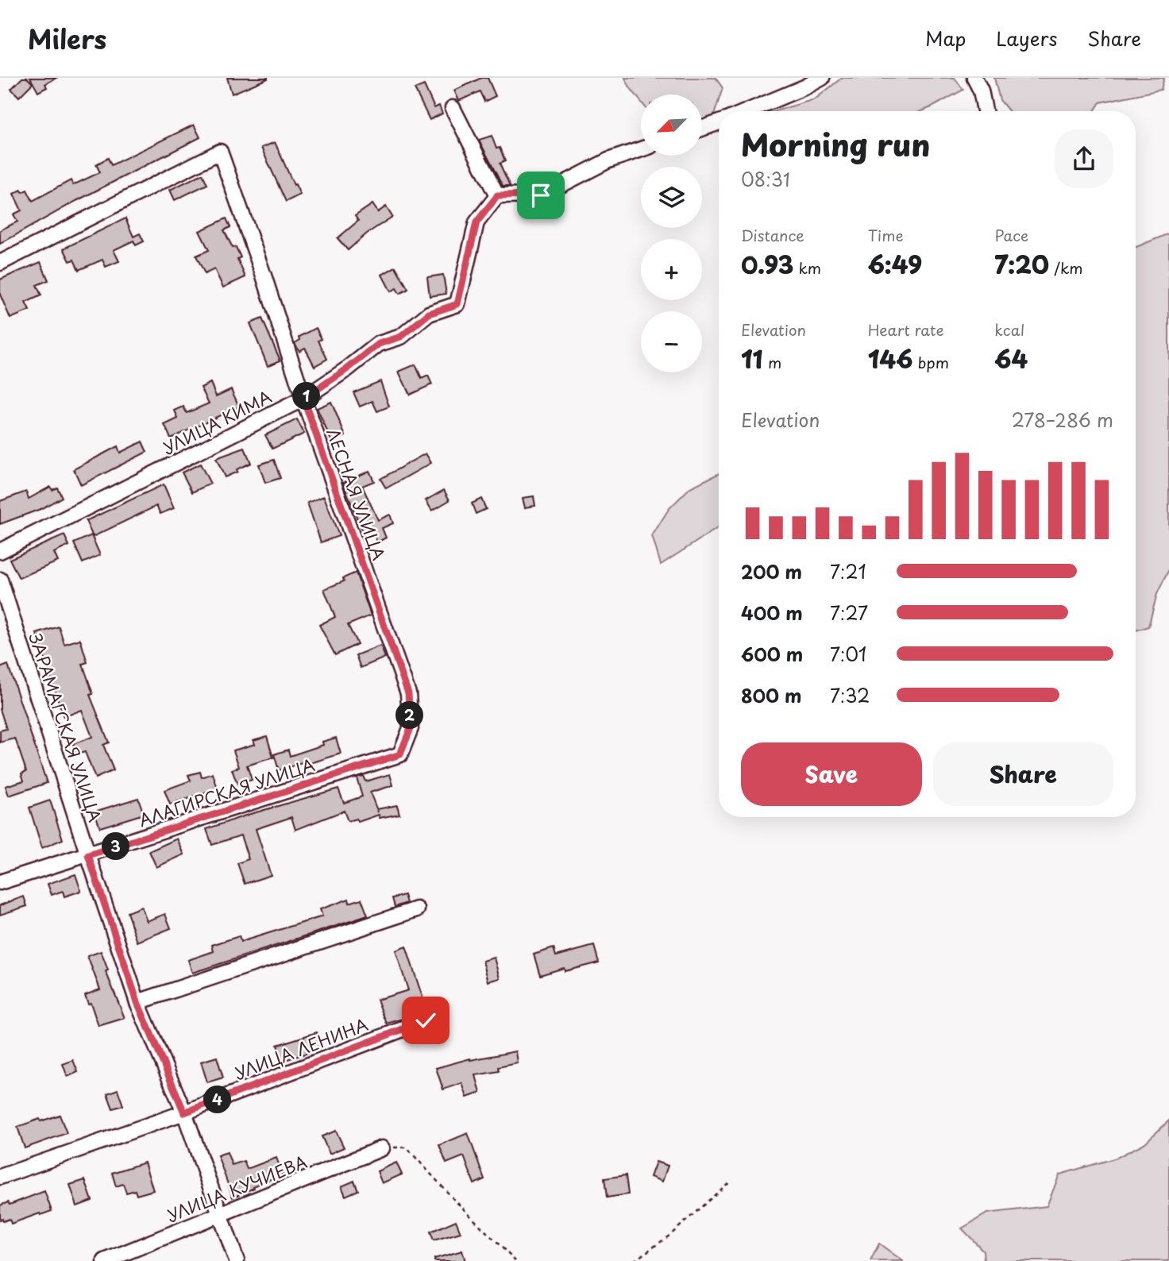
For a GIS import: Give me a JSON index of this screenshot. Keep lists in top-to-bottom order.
{
  "streets": {
    "street": [
      "УЛИЦА КИМА",
      "ЛЕСНАЯ УЛИЦА",
      "ЗАРАМАГСКАЯ УЛИЦА",
      "АЛАГИРСКАЯ УЛИЦА",
      "УЛИЦА ЛЕНИНА",
      "УЛИЦА КУЧИЕВА"
    ]
  },
  "crossings": [
    ["УЛИЦА КИМА", "ЛЕСНАЯ УЛИЦА"],
    ["ЛЕСНАЯ УЛИЦА", "АЛАГИРСКАЯ УЛИЦА"],
    ["ЗАРАМАГСКАЯ УЛИЦА", "АЛАГИРСКАЯ УЛИЦА"],
    ["ЗАРАМАГСКАЯ УЛИЦА", "УЛИЦА ЛЕНИНА"],
    ["ЗАРАМАГСКАЯ УЛИЦА", "УЛИЦА КУЧИЕВА"]
  ],
  "north": "bottom left",
  "page": {
    "header": "Milers",
    "nav": ["Map", "Layers", "Share"],
    "map_buttons": ["+", "−"],
    "heading": ["Morning run", "08:31"],
    "stats": [
      ["Distance", "0.93 km"],
      ["Time", "6:49"],
      ["Pace", "7:20 /km"],
      ["Elevation", "11 m"],
      ["Heart rate", "146 bpm"],
      ["kcal", "64"]
    ],
    "pins": [
      "1",
      "2",
      "3",
      "4"
    ],
    "chart": ["Elevation", "278–286 m"],
    "list": [
      {
        "name": "200 m",
        "note": "7:21"
      },
      {
        "name": "400 m",
        "note": "7:27"
      },
      {
        "name": "600 m",
        "note": "7:01"
      },
      {
        "name": "800 m",
        "note": "7:32"
      }
    ],
    "buttons": ["Save", "Share"]
  }
}
